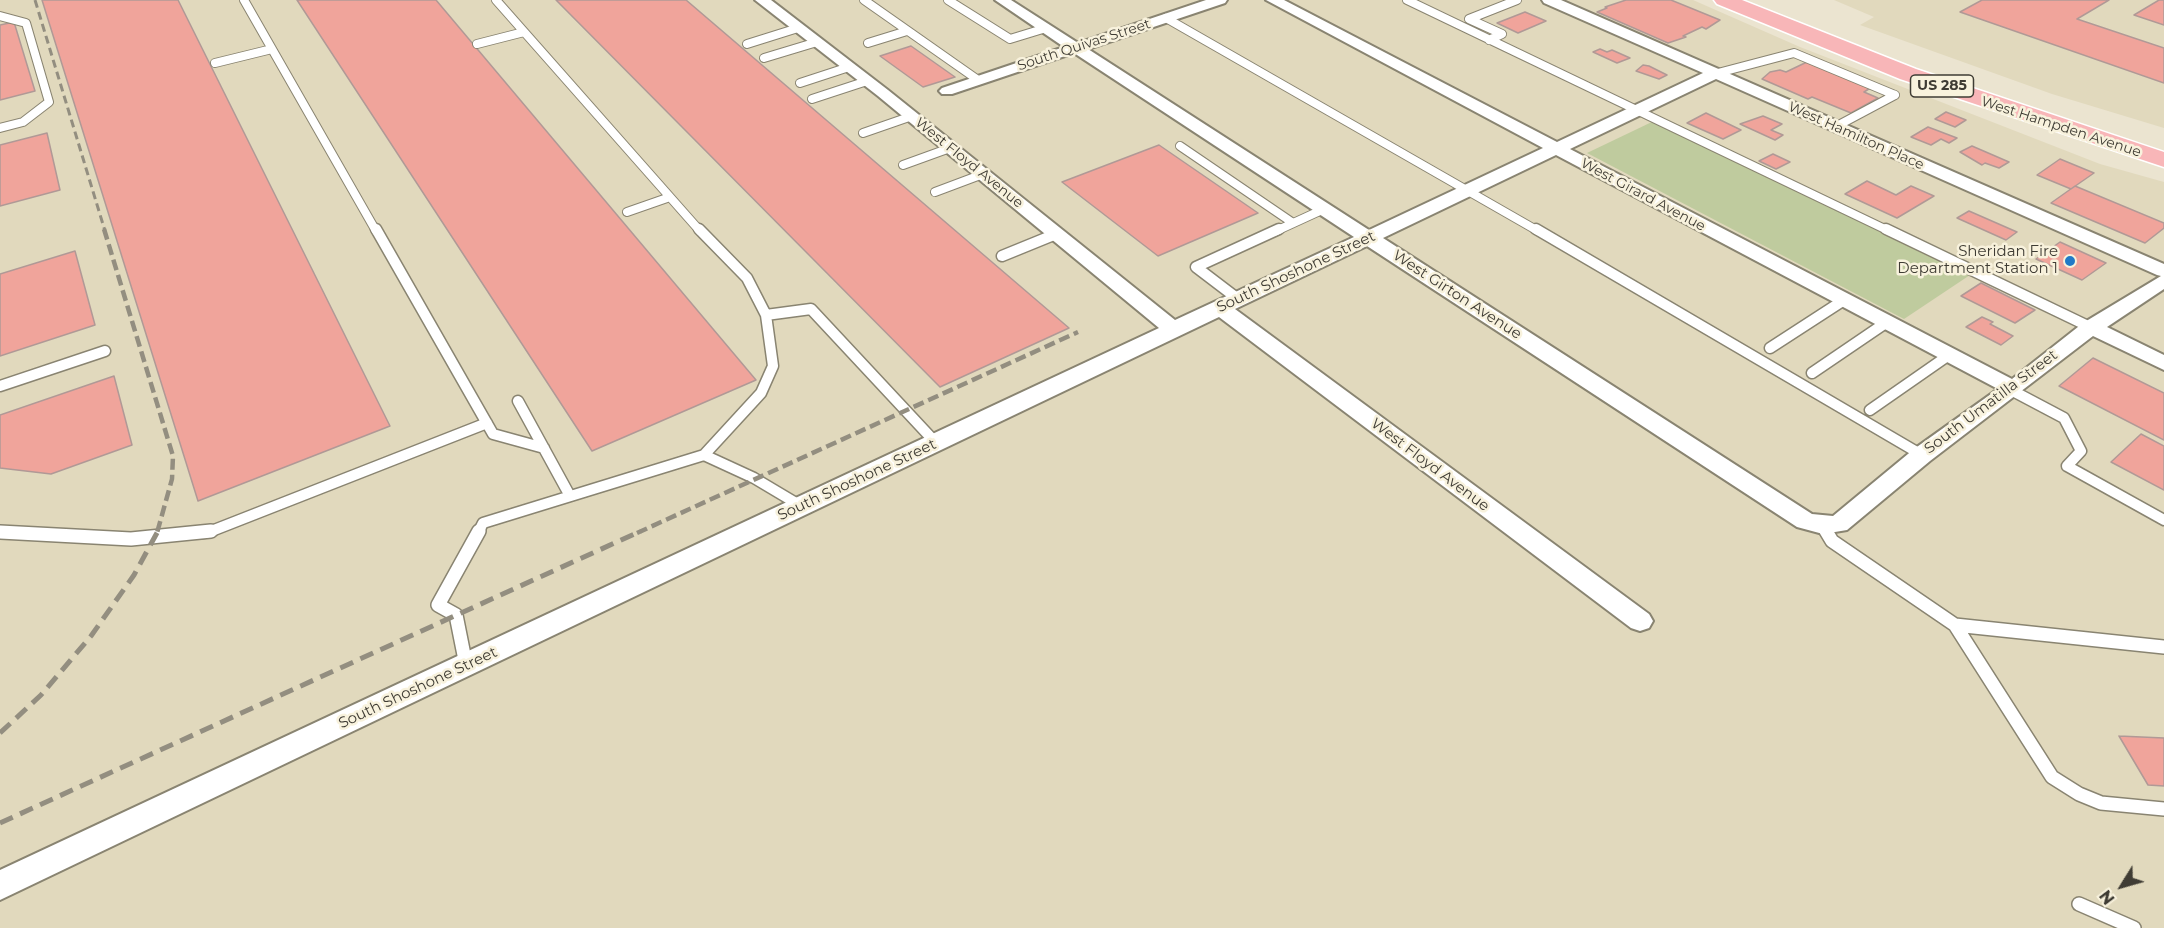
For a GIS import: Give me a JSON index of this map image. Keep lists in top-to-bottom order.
{
  "streets": {
    "highway": ["US 285", "West Hampden Avenue"],
    "street": [
      "South Quivas Street",
      "West Hamilton Place",
      "West Floyd Avenue",
      "West Girard Avenue",
      "South Shoshone Street",
      "West Girton Avenue",
      "South Umatilla Street"
    ]
  },
  "crossings": [
    ["South Quivas Street", "West Girton Avenue"],
    ["West Hamilton Place", "South Shoshone Street"],
    ["West Floyd Avenue", "South Shoshone Street"],
    ["West Girard Avenue", "South Shoshone Street"],
    ["West Girard Avenue", "South Umatilla Street"],
    ["South Shoshone Street", "West Girton Avenue"],
    ["West Girton Avenue", "South Umatilla Street"]
  ],
  "places": ["Sheridan Fire Department Station 1"],
  "north": "bottom left"
}
